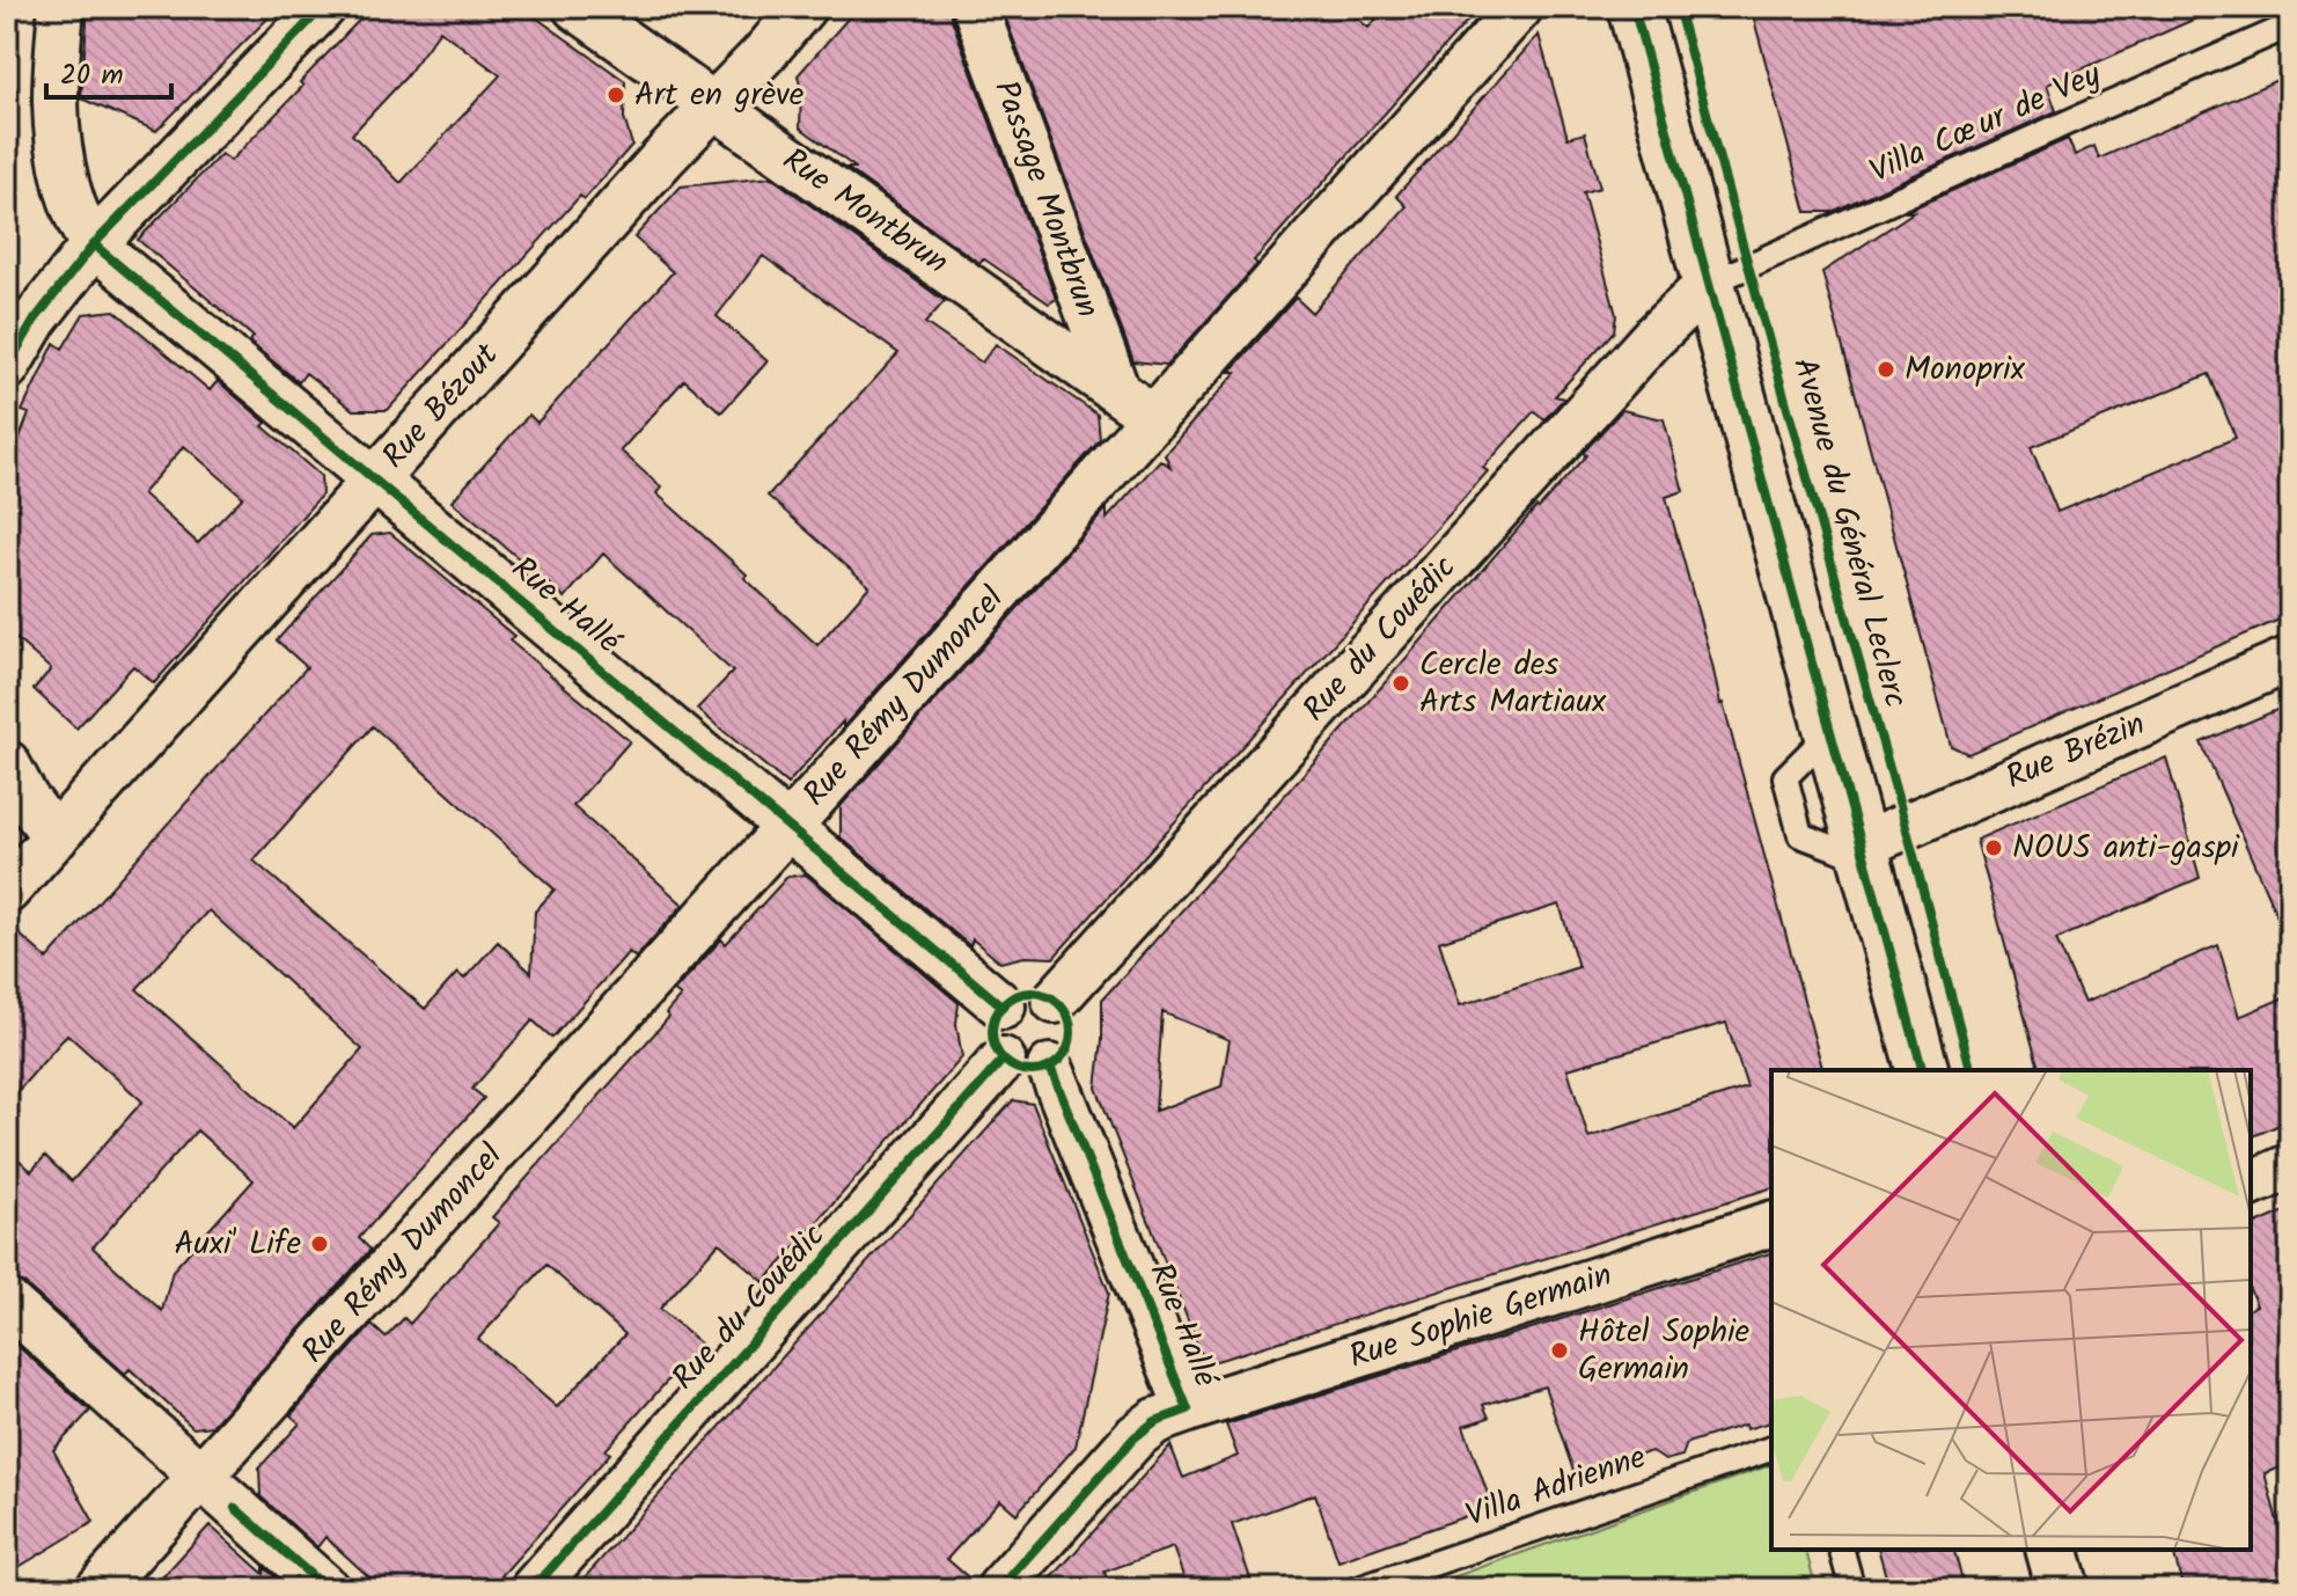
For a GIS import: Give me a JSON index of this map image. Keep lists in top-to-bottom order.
{
  "streets": {
    "street": [
      "Passage Montbrun",
      "Rue Montbrun",
      "Rue Bézout",
      "Rue Hallé",
      "Rue du Couédic",
      "Rue Rémy Dumoncel",
      "Rue Brézin",
      "Rue Sophie Germain"
    ],
    "lane": ["Villa Cœur de Vey", "Villa Adrienne"],
    "cycle path": ["Avenue du Général Leclerc"]
  },
  "crossings": [
    ["Villa Cœur de Vey", "Rue du Couédic"],
    ["Passage Montbrun", "Rue Montbrun"],
    ["Rue Montbrun", "Rue Bézout"],
    ["Rue Montbrun", "Rue Rémy Dumoncel"],
    ["Rue Bézout", "Rue Hallé"],
    ["Rue Hallé", "Rue du Couédic"],
    ["Rue Hallé", "Rue Rémy Dumoncel"],
    ["Rue Hallé", "Rue Sophie Germain"]
  ],
  "places": [
    "Art en grève",
    "Monoprix",
    "Cercle des Arts Martiaux",
    "NOUS anti-gaspi",
    "Auxi' Life",
    "Hôtel Sophie Germain"
  ],
  "scale_bar": "20 m"
}
